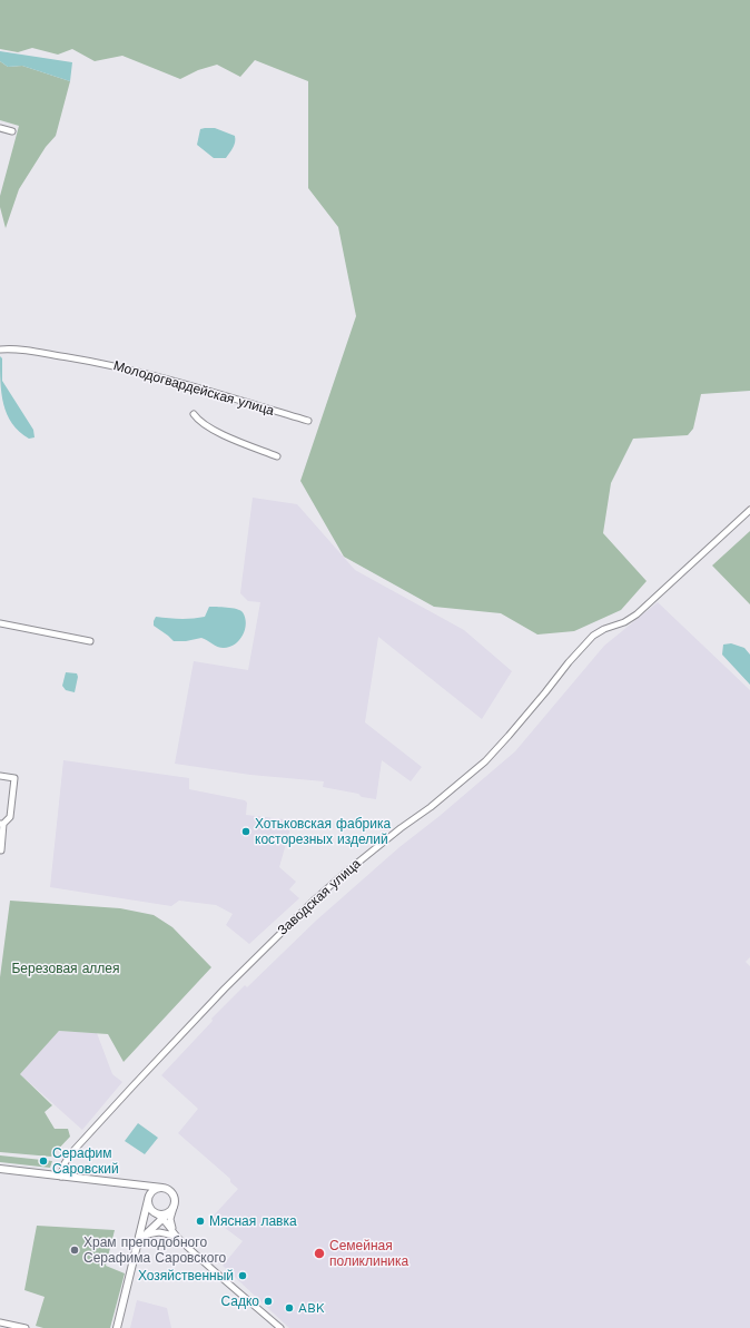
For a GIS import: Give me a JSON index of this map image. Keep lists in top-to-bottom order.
{
  "streets": {
    "street": ["Молодогвардейская улица", "Заводская улица"]
  },
  "parks": ["Березовая аллея"],
  "places": [
    "Хотьковская фабрика косторезных изделий",
    "Серафим Саровский",
    "Мясная лавка",
    "Храм преподобного Серафима Саровского",
    "Семейная поликлиника",
    "Хозяйственный",
    "Садко",
    "ABK"
  ]
}
